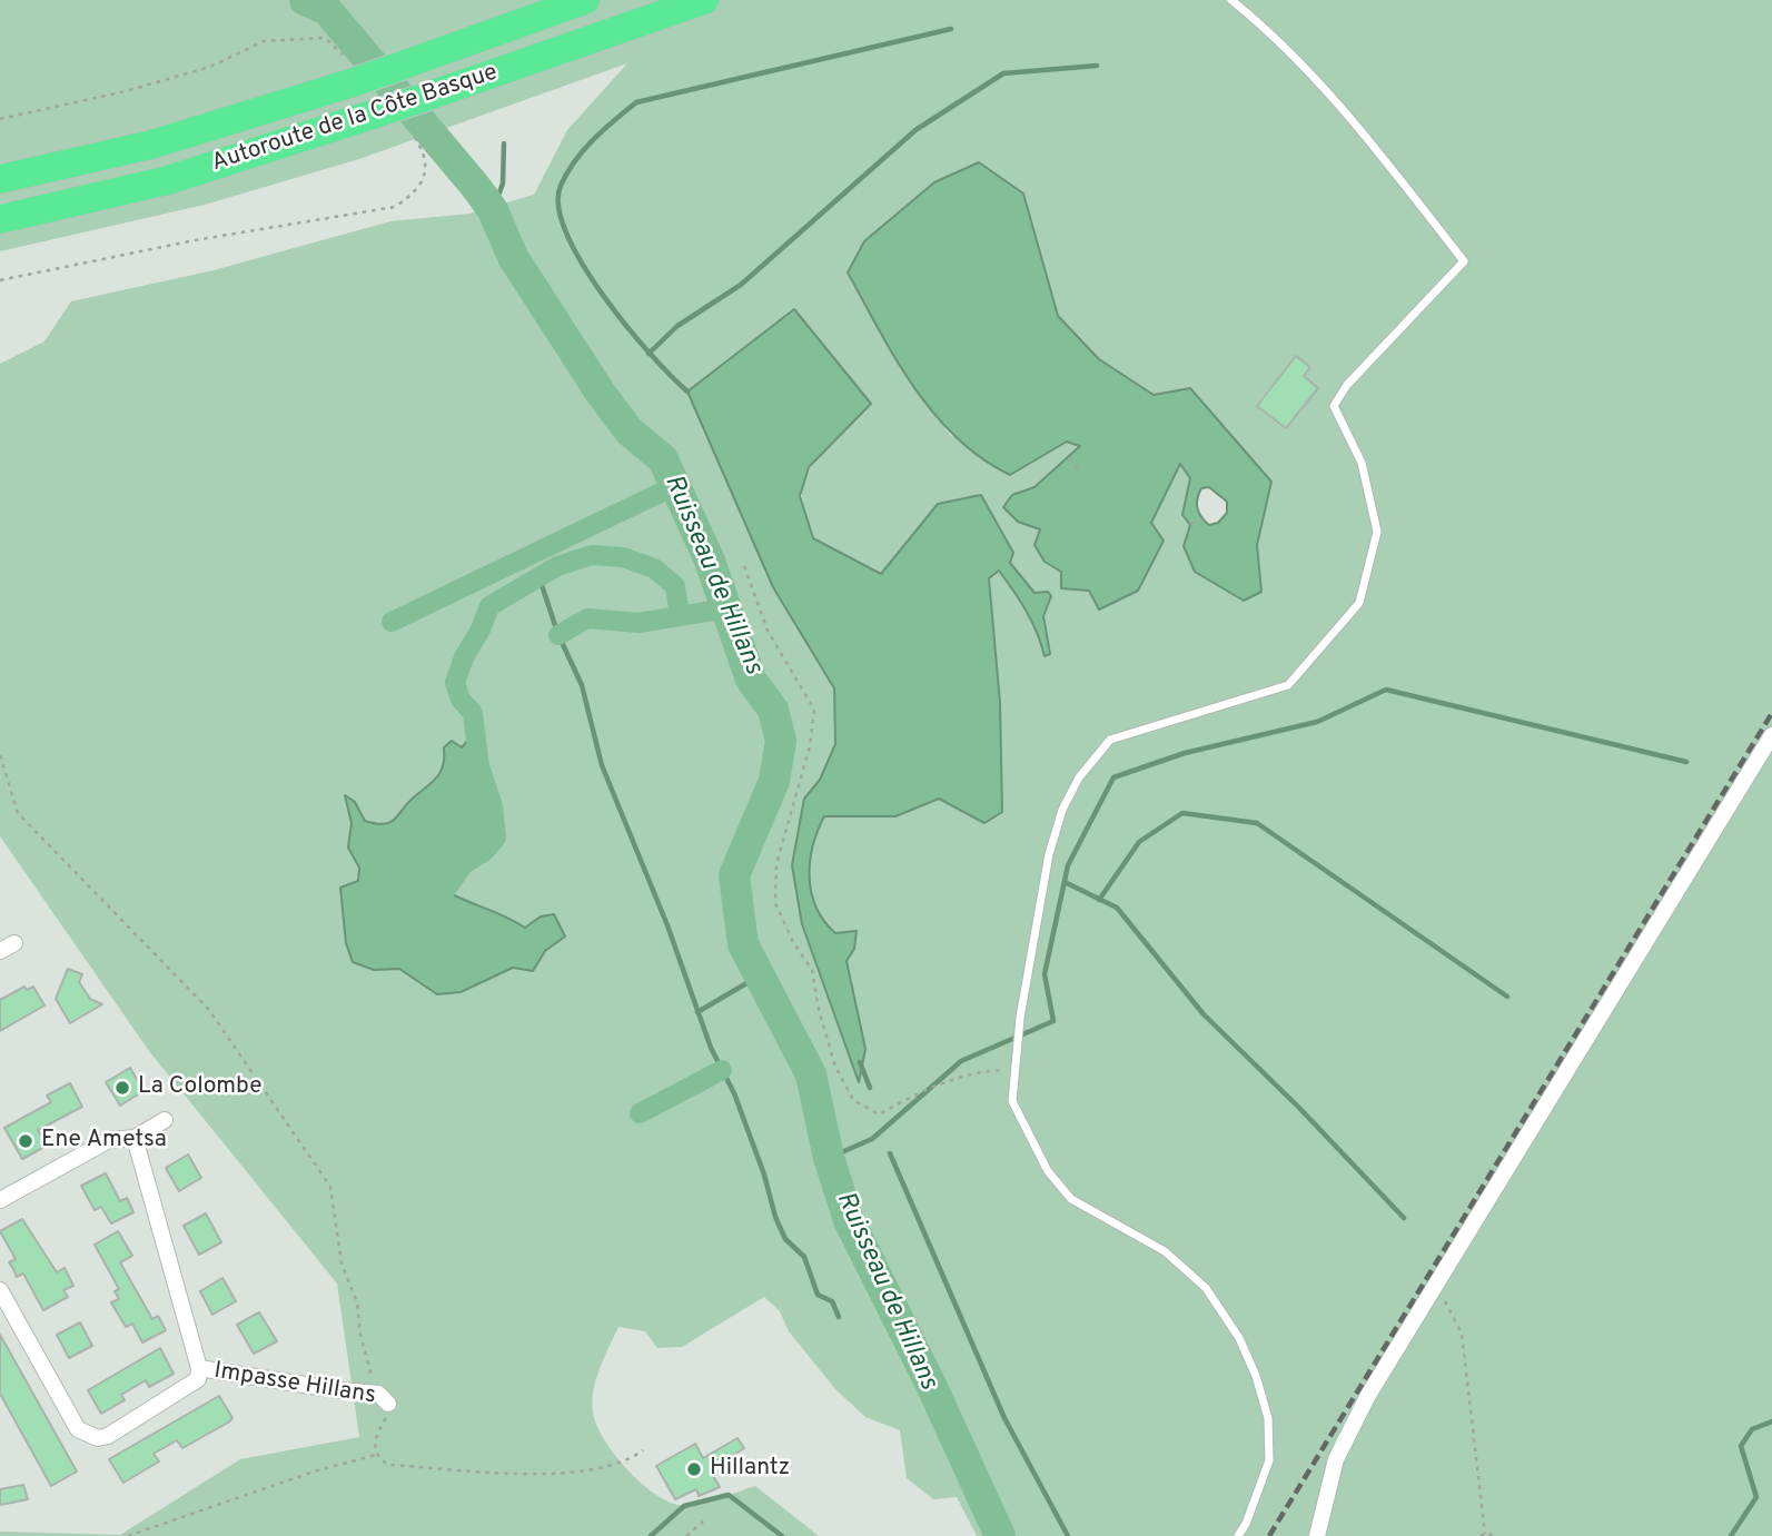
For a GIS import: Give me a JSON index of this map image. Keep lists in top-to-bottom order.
{
  "streets": {
    "highway": ["Autoroute de la Côte Basque"],
    "street": ["Impasse Hillans"]
  },
  "water": ["Ruisseau de Hillans"],
  "places": ["La Colombe", "Ene Ametsa", "Hillantz"]
}
